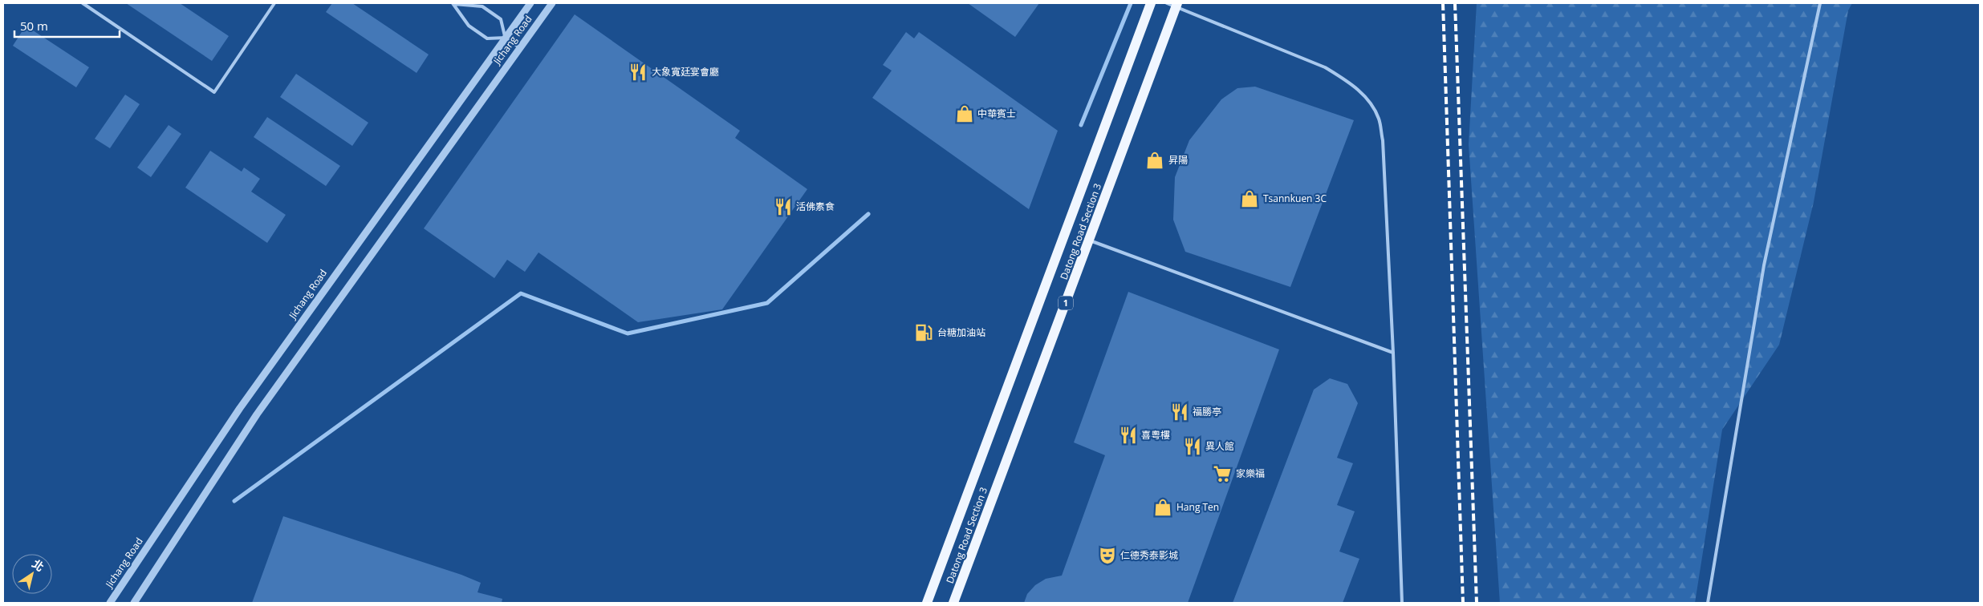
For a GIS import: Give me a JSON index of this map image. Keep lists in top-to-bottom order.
{
  "streets": {
    "main road": ["Datong Road Section 3", "1"],
    "street": ["Jichang Road"]
  },
  "places": {
    "restaurant": [
      "大象寬廷宴會廳",
      "活佛素食",
      "福勝亭",
      "喜粵樓",
      "異人館"
    ],
    "shop": [
      "中華賓士",
      "昇陽",
      "Tsannkuen 3C",
      "Hang Ten"
    ],
    "fuel station": ["台糖加油站"],
    "supermarket": ["家樂福"],
    "theatre": ["仁德秀泰影城"]
  },
  "scale_bar": "50 m",
  "north": "top right"
}
